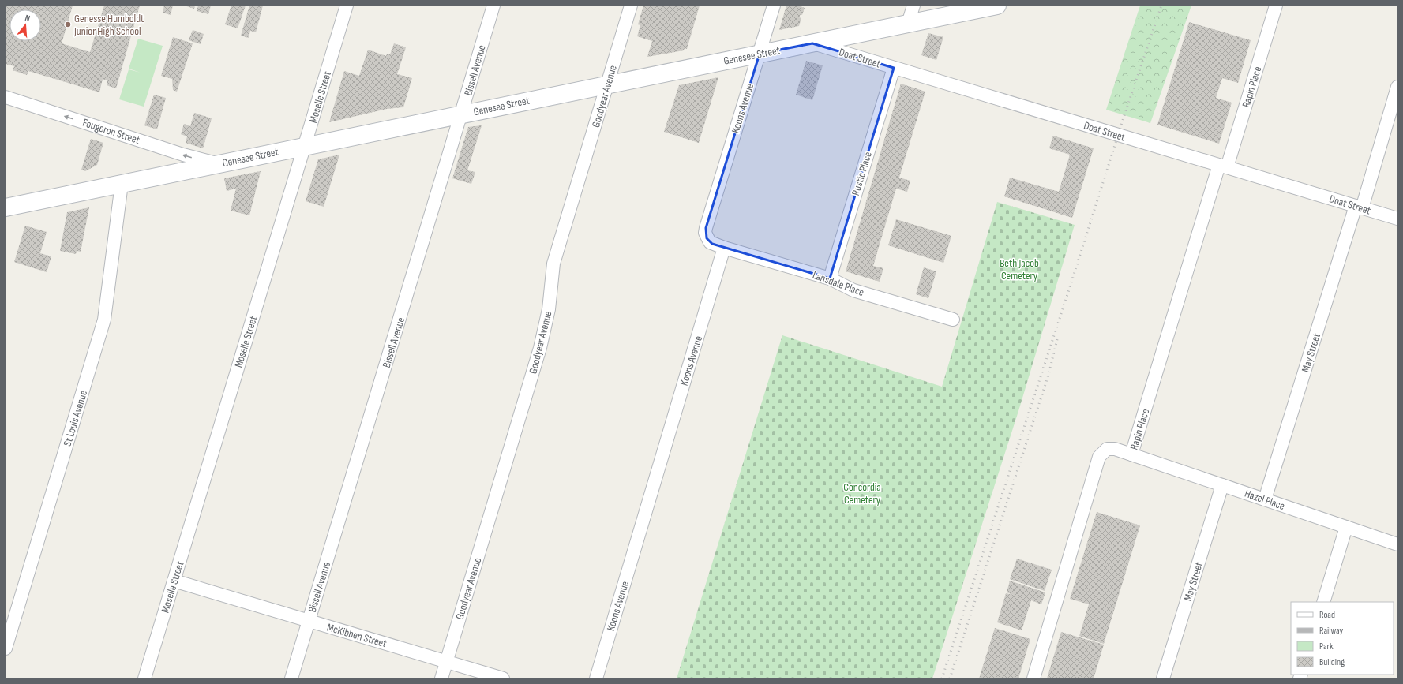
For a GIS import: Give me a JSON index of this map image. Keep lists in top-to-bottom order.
{
  "streets": {
    "main road": ["Genesee Street"],
    "street": [
      "Doat Street",
      "Bissell Avenue",
      "Rapin Place",
      "Goodyear Avenue",
      "Moselle Street",
      "Koons Avenue",
      "Fougeron Street",
      "Rustic Place",
      "Lansdale Place",
      "May Street",
      "St Louis Avenue",
      "Hazel Place",
      "McKibben Street"
    ]
  },
  "crossings": [
    ["Genesee Street", "Doat Street"],
    ["Genesee Street", "Bissell Avenue"],
    ["Genesee Street", "Goodyear Avenue"],
    ["Genesee Street", "Moselle Street"],
    ["Genesee Street", "Koons Avenue"],
    ["Genesee Street", "Fougeron Street"],
    ["Genesee Street", "St Louis Avenue"],
    ["Doat Street", "Rapin Place"],
    ["Doat Street", "Rustic Place"],
    ["Doat Street", "May Street"],
    ["Bissell Avenue", "McKibben Street"],
    ["Rapin Place", "Hazel Place"],
    ["Goodyear Avenue", "McKibben Street"],
    ["Moselle Street", "McKibben Street"],
    ["Koons Avenue", "Lansdale Place"],
    ["Rustic Place", "Lansdale Place"],
    ["May Street", "Hazel Place"]
  ],
  "one_way": ["Fougeron Street"],
  "parks": ["Beth Jacob Cemetery", "Concordia Cemetery"],
  "places": ["Genesse Humboldt Junior High School"],
  "legend": [
    "Road",
    "Railway",
    "Park",
    "Building"
  ],
  "north": "top"
}
